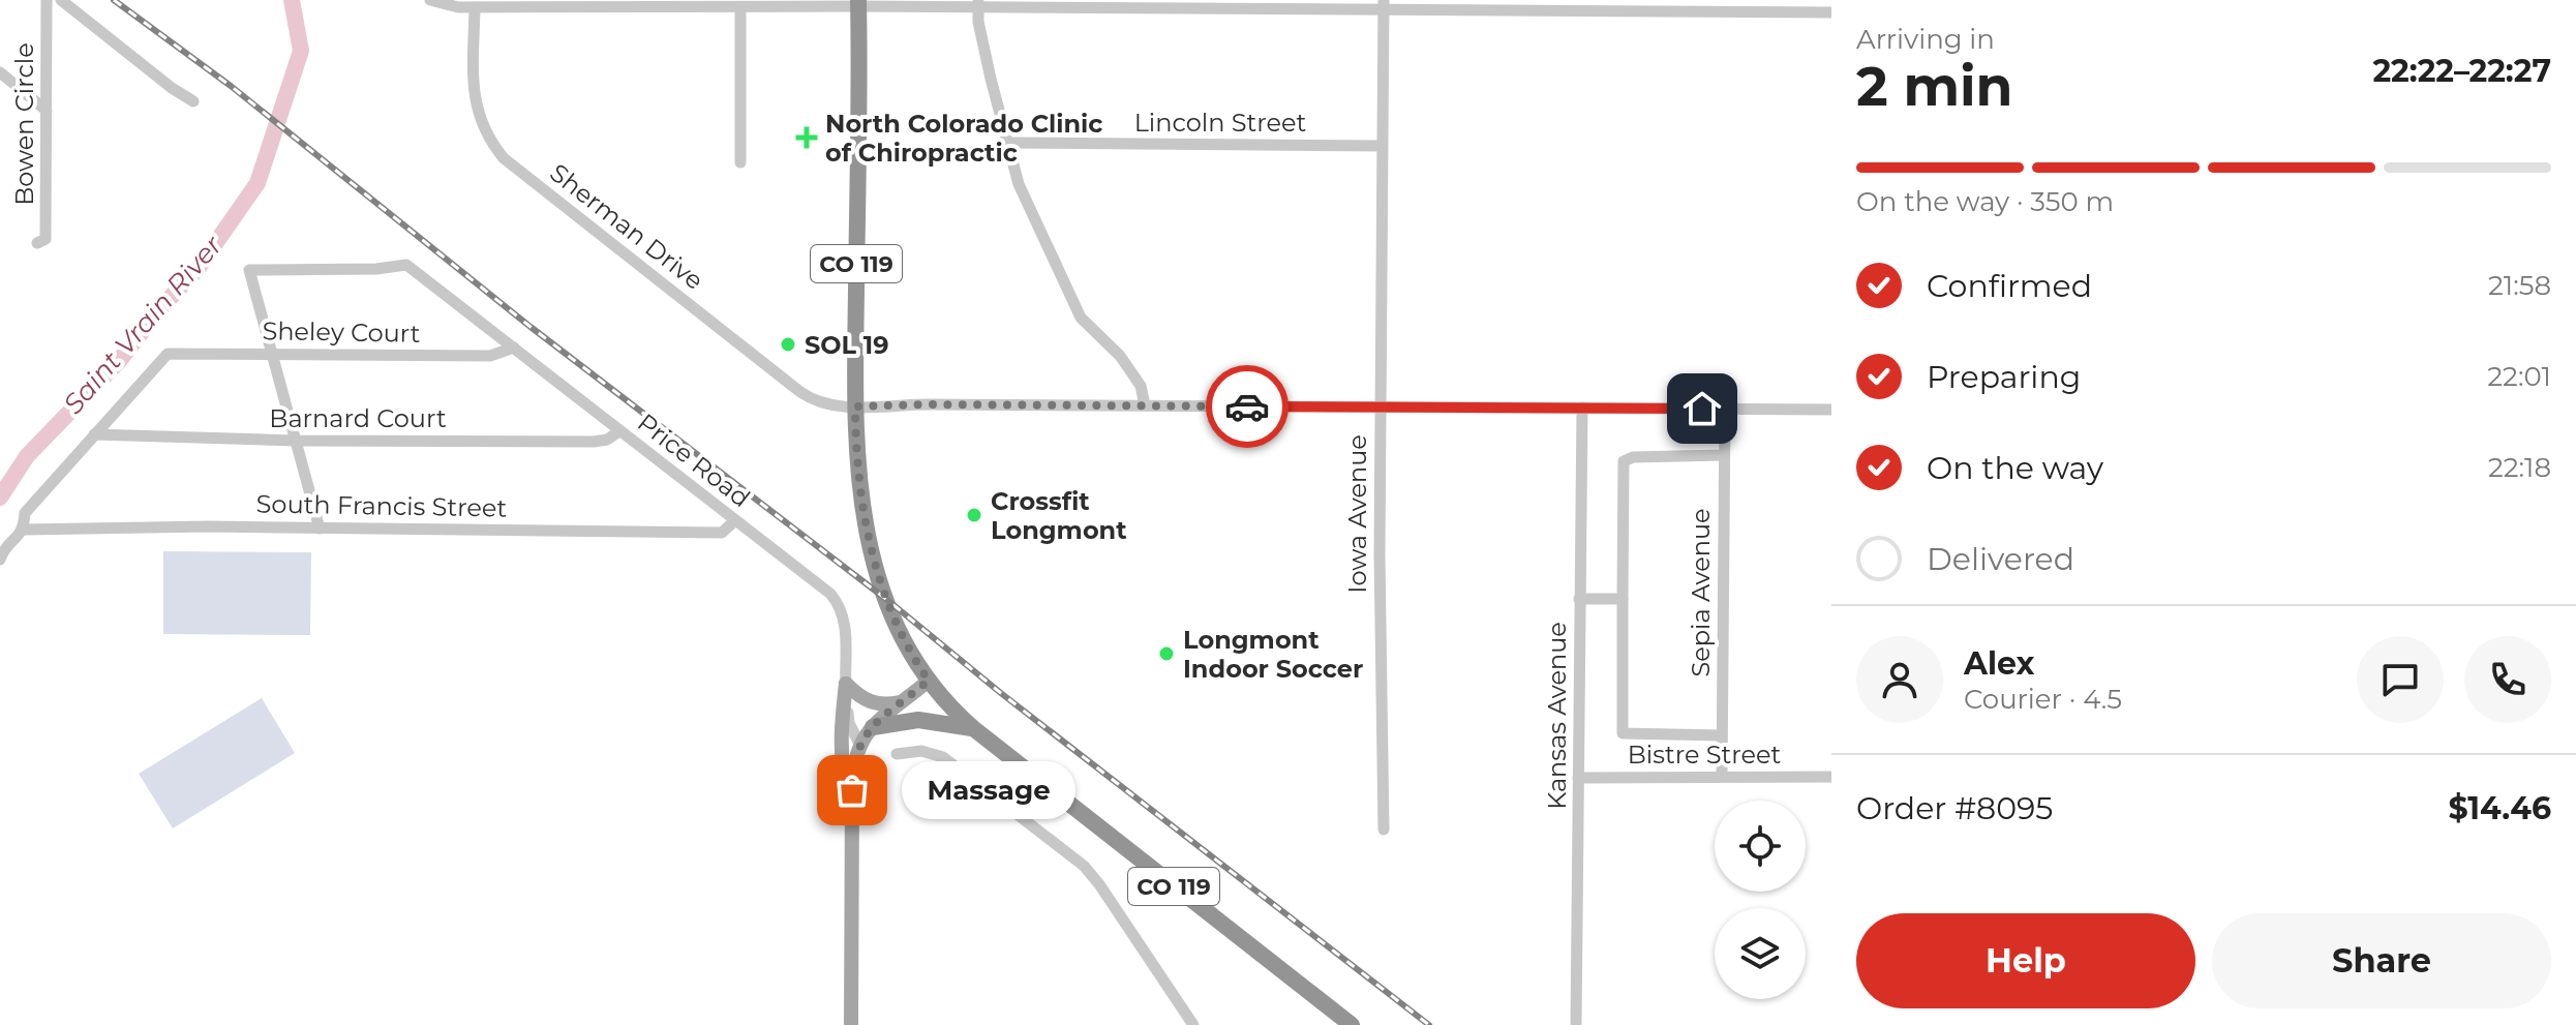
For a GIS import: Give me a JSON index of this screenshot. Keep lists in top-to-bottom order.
{
  "streets": {
    "highway": ["CO 119"],
    "street": [
      "Lincoln Street",
      "Bowen Circle",
      "Sherman Drive",
      "Sheley Court",
      "Barnard Court",
      "Price Road",
      "South Francis Street",
      "Iowa Avenue",
      "Sepia Avenue",
      "Kansas Avenue",
      "Bistre Street"
    ]
  },
  "crossings": [
    ["Lincoln Street", "Iowa Avenue"],
    ["Sherman Drive", "CO 119"],
    ["Sherman Drive", "Iowa Avenue"],
    ["Sherman Drive", "Sepia Avenue"],
    ["Sherman Drive", "Kansas Avenue"],
    ["Sheley Court", "Barnard Court"],
    ["Sheley Court", "Price Road"],
    ["Barnard Court", "Price Road"],
    ["Price Road", "South Francis Street"],
    ["Sepia Avenue", "Bistre Street"],
    ["Kansas Avenue", "Bistre Street"]
  ],
  "water": ["Saint Vrain River"],
  "places": {
    "health": ["North Colorado Clinic of Chiropractic"],
    "other": [
      "SOL 19",
      "Crossfit Longmont",
      "Longmont Indoor Soccer",
      "Massage"
    ]
  },
  "page": {
    "heading": ["2 min", "Arriving in", "22:22–22:27"],
    "panel": [
      "Alex",
      "Courier · 4.5",
      "Order #8095",
      "$14.46"
    ],
    "bar": "On the way · 350 m",
    "list": [
      ["Confirmed", "21:58"],
      ["Preparing", "22:01"],
      ["On the way", "22:18"],
      "Delivered"
    ],
    "bubble": "Massage",
    "buttons": ["Help", "Share"]
  }
}
